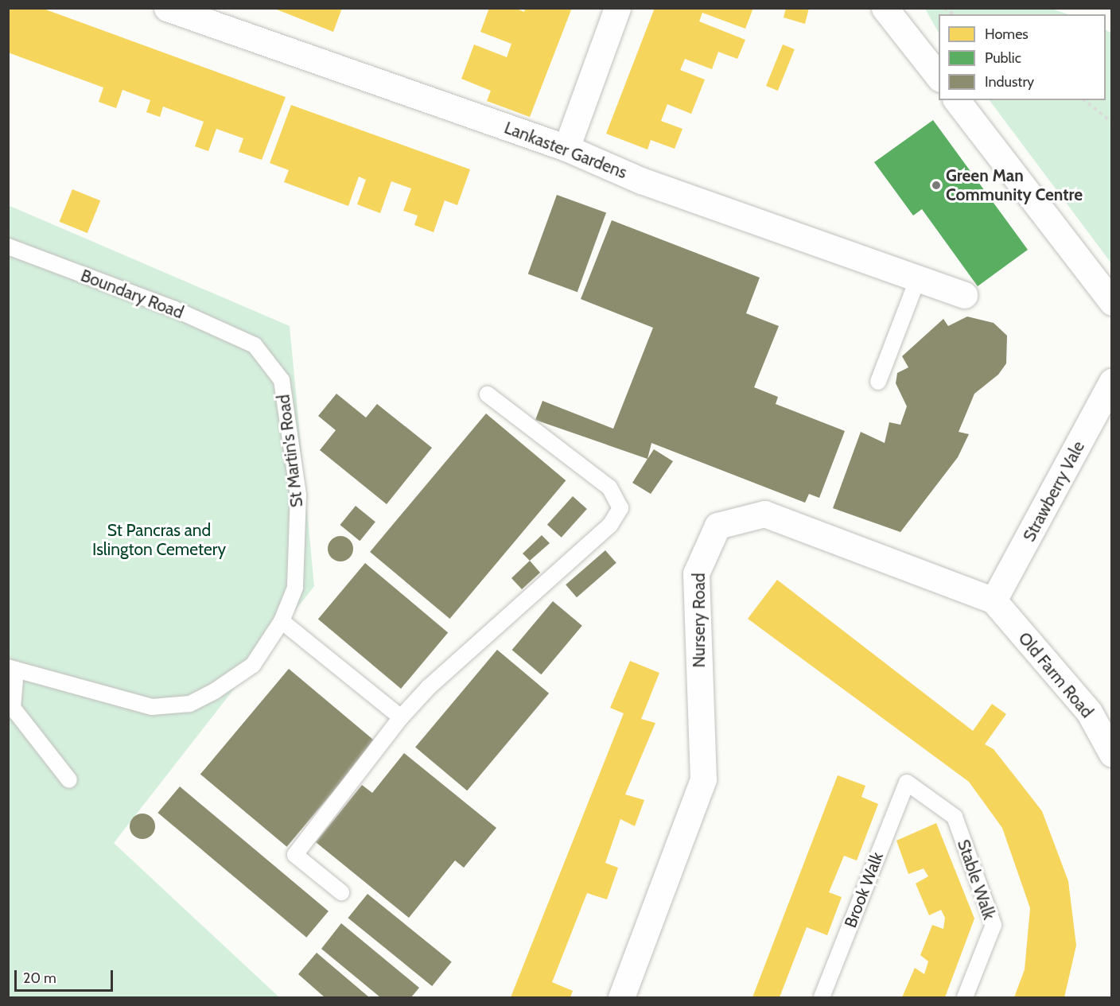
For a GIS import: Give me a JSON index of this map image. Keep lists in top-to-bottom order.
{
  "streets": {
    "street": [
      "Lankaster Gardens",
      "Strawberry Vale",
      "Nursery Road",
      "Old Farm Road"
    ],
    "lane": [
      "Boundary Road",
      "St Martin's Road",
      "Stable Walk",
      "Brook Walk"
    ]
  },
  "crossings": [
    ["Boundary Road", "St Martin's Road"],
    ["Strawberry Vale", "Nursery Road"],
    ["Strawberry Vale", "Old Farm Road"],
    ["Nursery Road", "Old Farm Road"],
    ["Stable Walk", "Brook Walk"]
  ],
  "parks": ["St Pancras and Islington Cemetery"],
  "places": ["Green Man Community Centre"],
  "legend": ["Homes", "Public", "Industry"],
  "scale_bar": "20 m"
}
